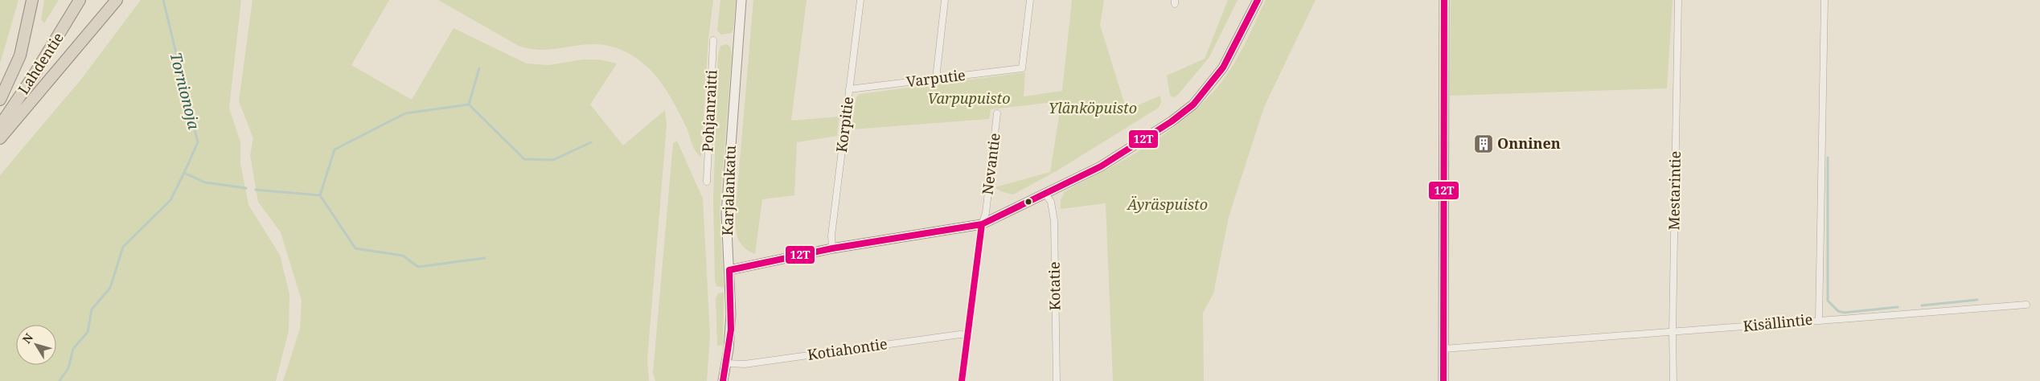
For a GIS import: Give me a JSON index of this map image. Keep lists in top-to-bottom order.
{
  "streets": {
    "highway": ["Lahdentie"],
    "street": [
      "Varputie",
      "Pohjanraitti",
      "Korpitie",
      "Nevantie",
      "Karjalankatu",
      "Mestarintie",
      "Kotatie",
      "Kisällintie",
      "Kotiahontie"
    ]
  },
  "crossings": [
    ["Varputie", "Korpitie"],
    ["Nevantie", "Kotiahontie"],
    ["Karjalankatu", "Kotiahontie"],
    ["Mestarintie", "Kisällintie"]
  ],
  "water": ["Tornionoja"],
  "parks": ["Varpupuisto", "Ylänköpuisto", "Äyräspuisto"],
  "places": {
    "building": ["Onninen"]
  },
  "lines": ["transit line 12T"],
  "north": "top left"
}
